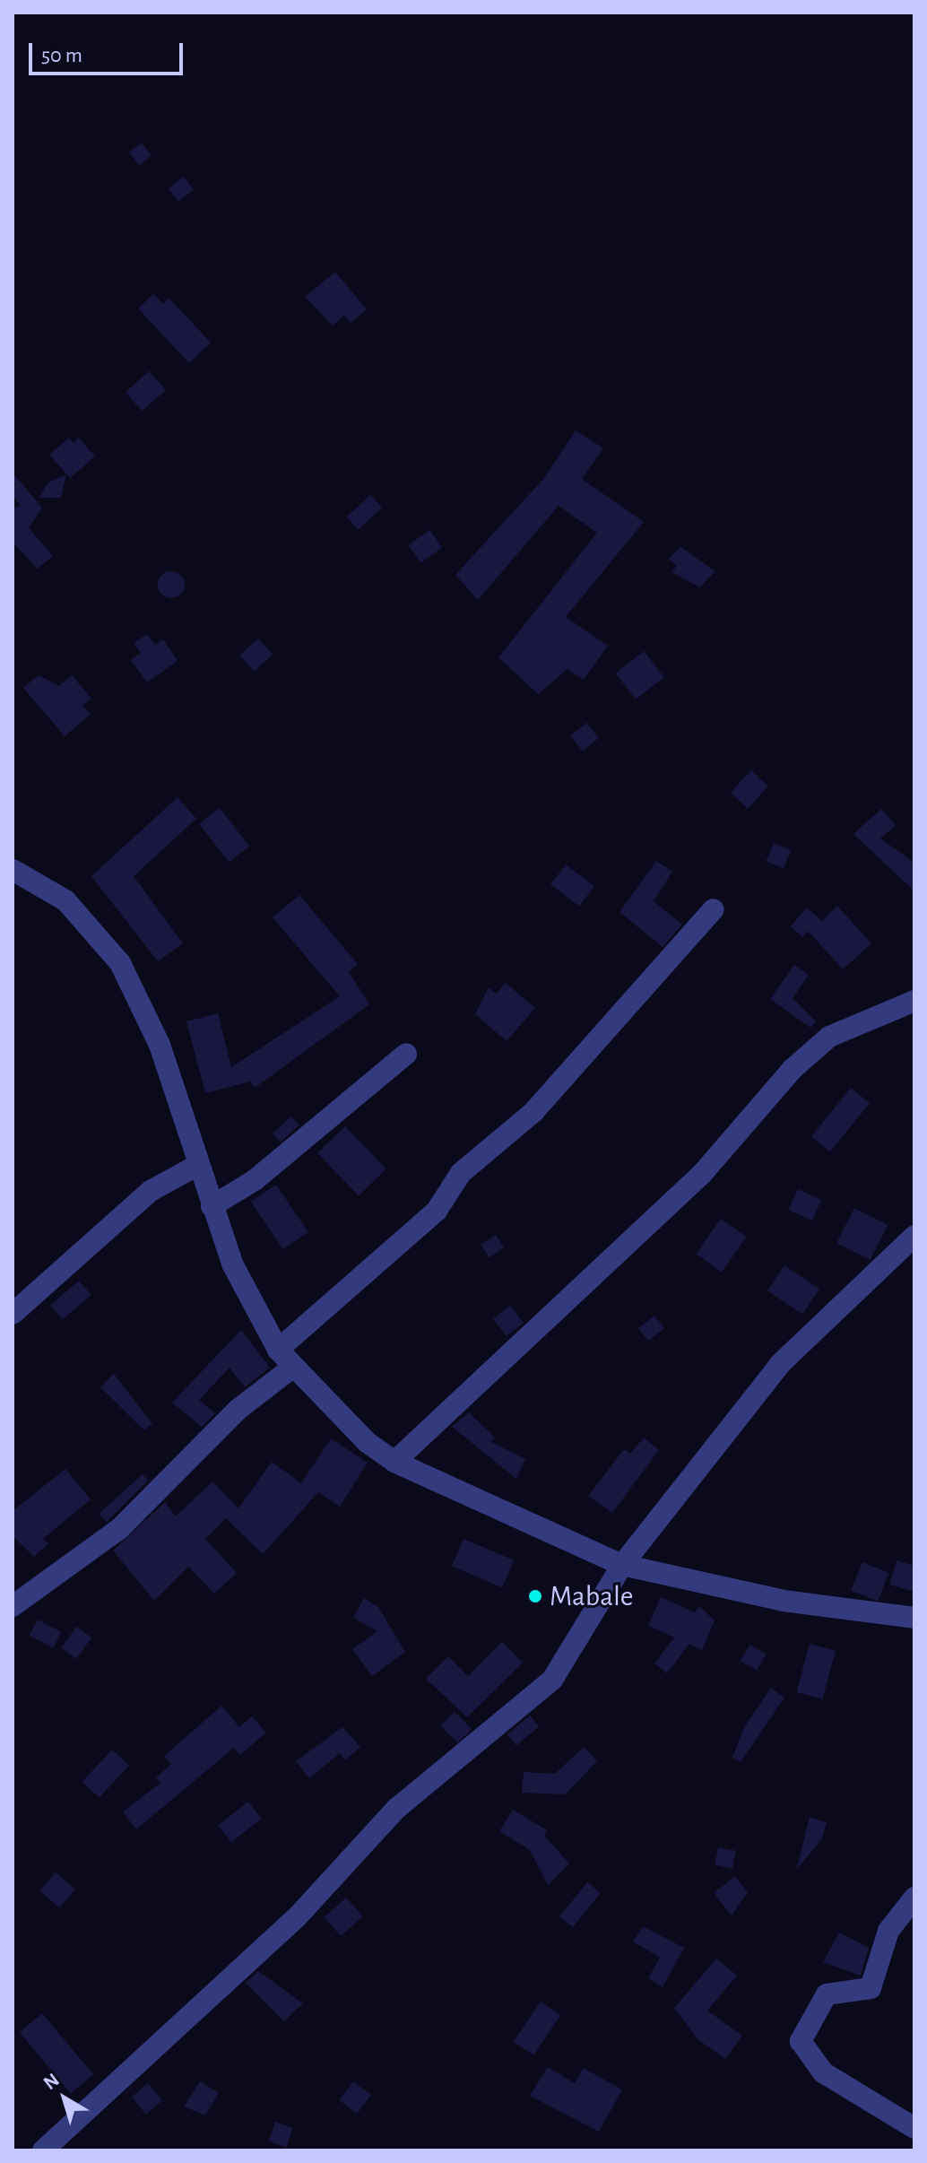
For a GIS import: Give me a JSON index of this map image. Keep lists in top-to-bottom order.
{
  "places": ["Mabale"],
  "scale_bar": "50 m",
  "north": "top left"
}
